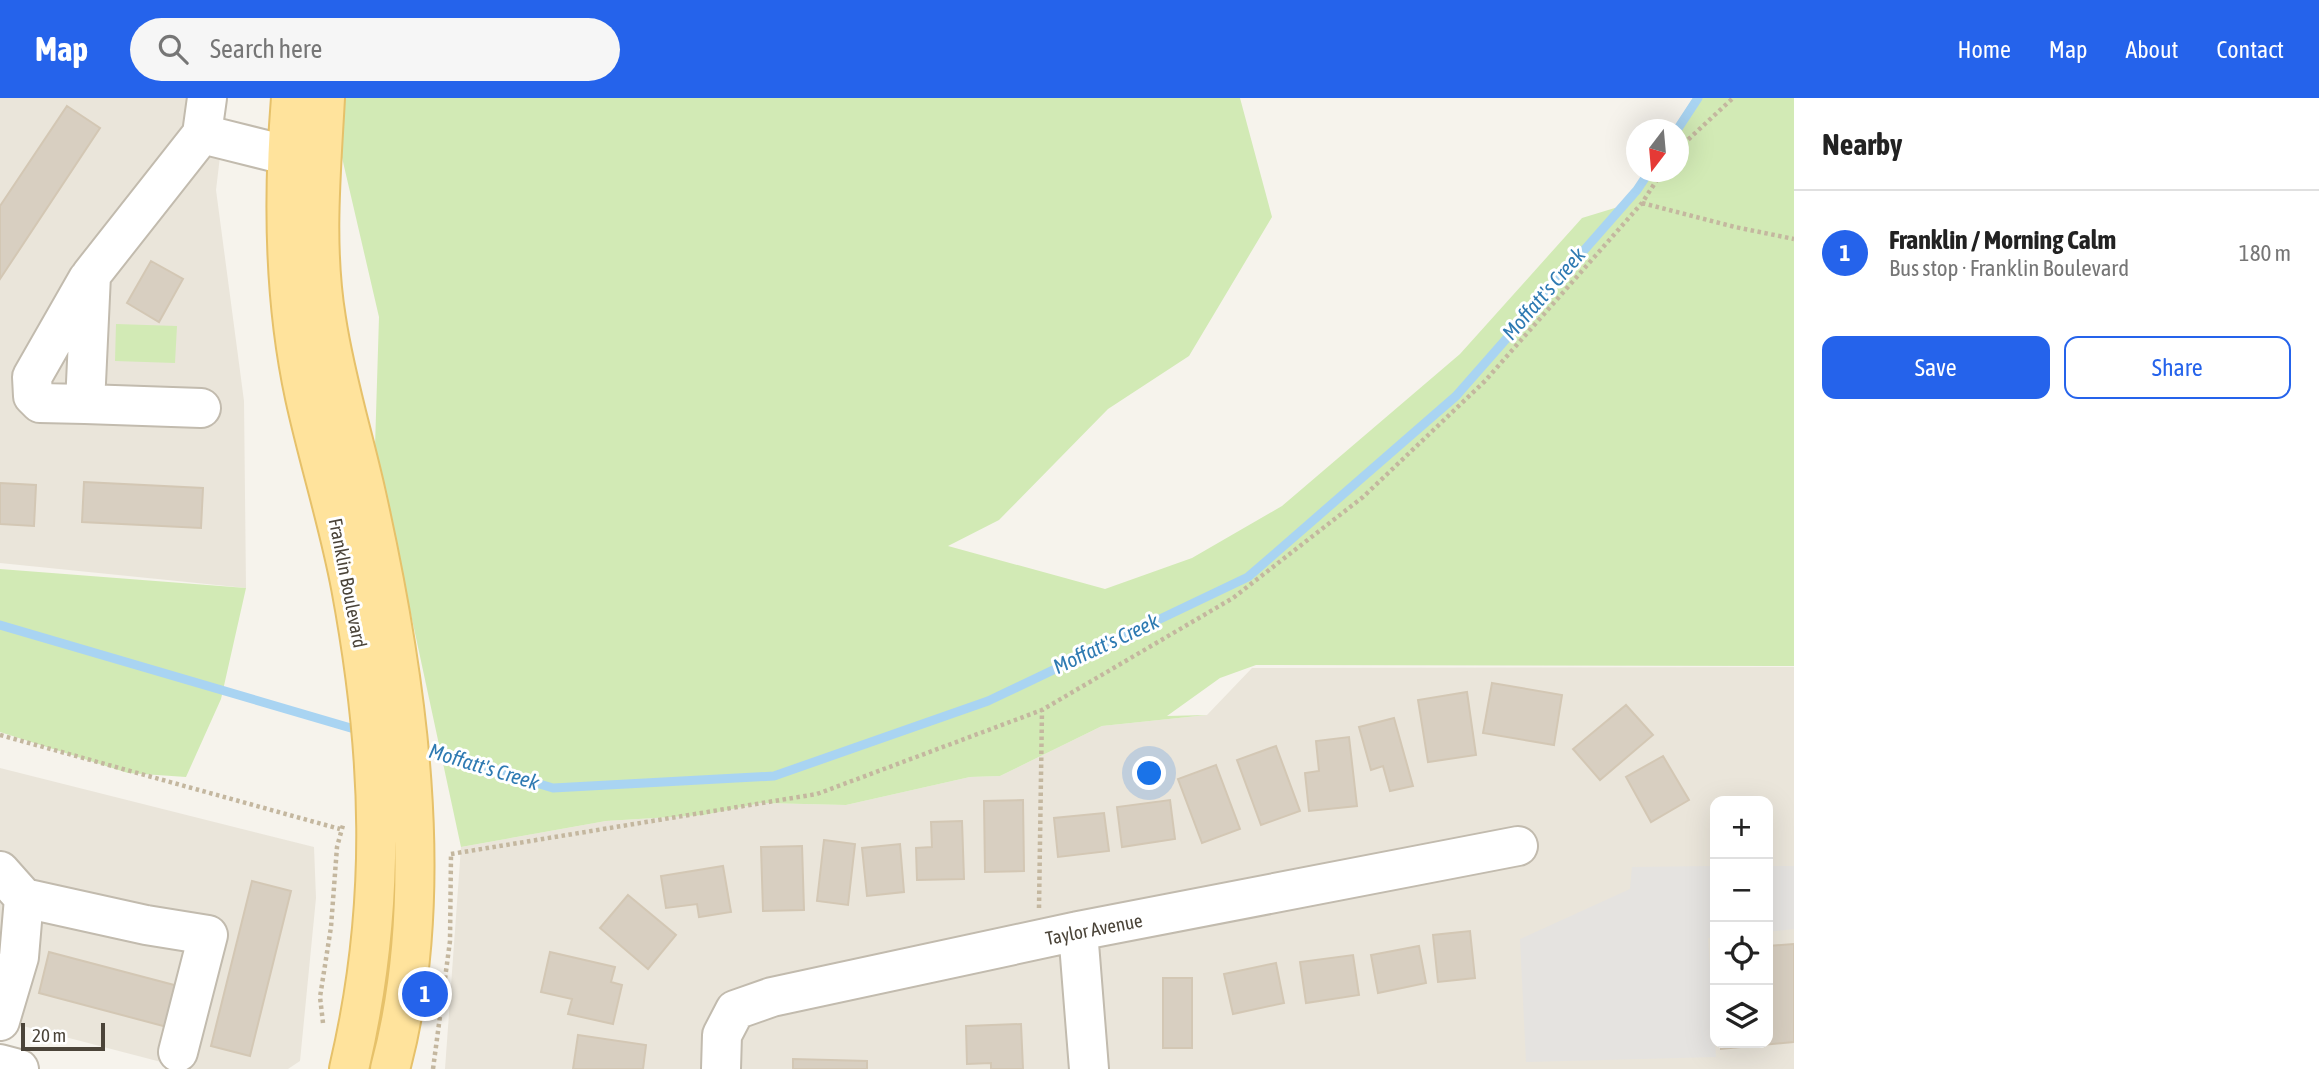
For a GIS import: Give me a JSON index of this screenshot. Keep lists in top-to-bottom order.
{
  "streets": {
    "main road": ["Franklin Boulevard"],
    "street": ["Taylor Avenue"]
  },
  "water": ["Moffatt's Creek"],
  "scale_bar": "20 m",
  "north": "bottom",
  "page": {
    "header": "Map",
    "search": "Search here",
    "nav": [
      "Home",
      "Map",
      "About",
      "Contact"
    ],
    "heading": "Nearby",
    "list": [
      {
        "mark": "1",
        "name": "Franklin / Morning Calm",
        "note": "Bus stop · Franklin Boulevard",
        "value": "180 m"
      }
    ],
    "buttons": ["Save", "Share"],
    "map_buttons": ["+", "−"],
    "pins": "1",
    "scale": "20 m"
  }
}
